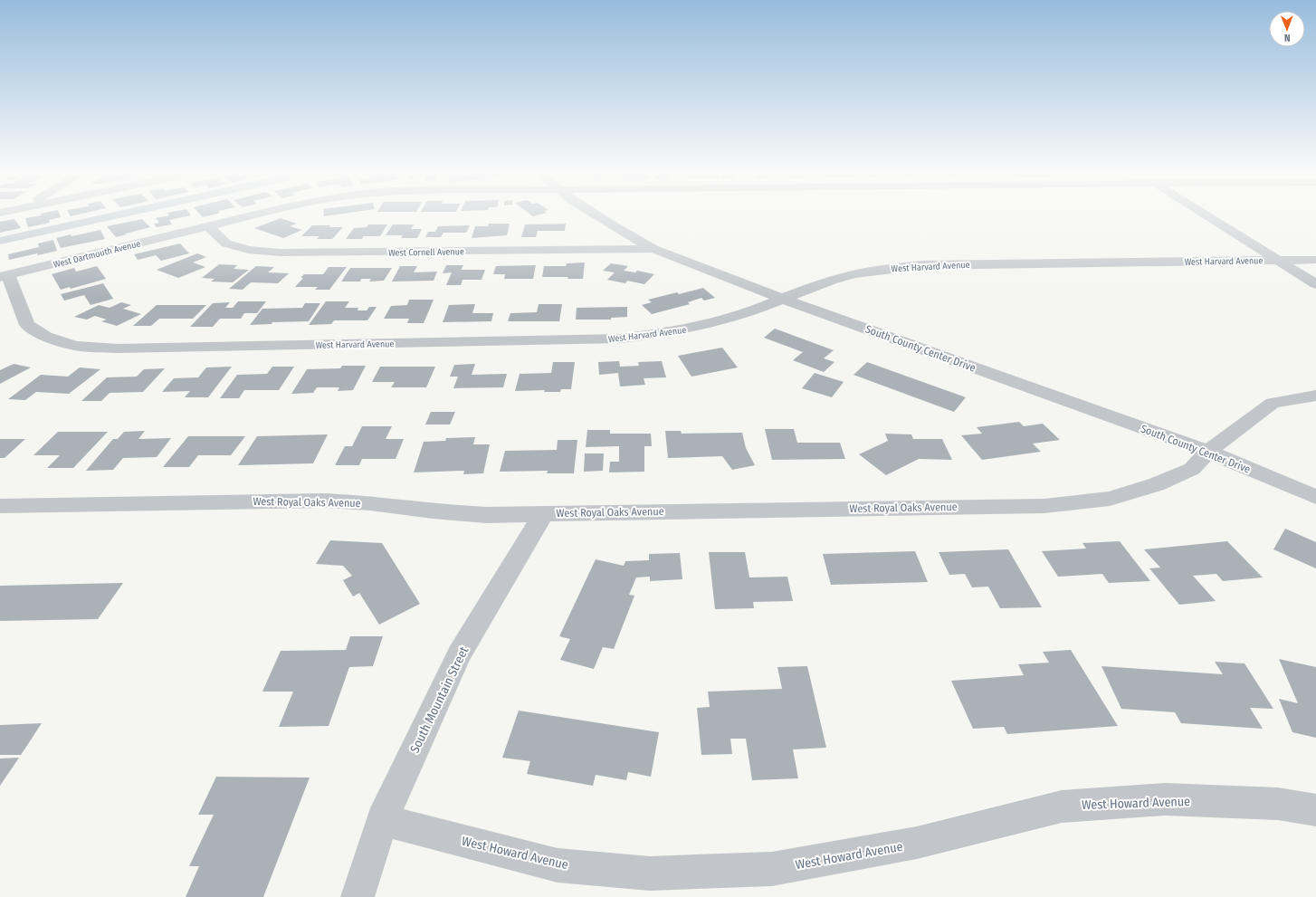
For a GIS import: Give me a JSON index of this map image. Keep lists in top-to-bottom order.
{
  "streets": {
    "street": [
      "West Cornell Avenue",
      "West Dartmouth Avenue",
      "West Harvard Avenue",
      "South County Center Drive",
      "West Royal Oaks Avenue",
      "South Mountain Street",
      "West Howard Avenue"
    ]
  },
  "crossings": [
    ["West Cornell Avenue", "West Dartmouth Avenue"],
    ["West Cornell Avenue", "South County Center Drive"],
    ["West Dartmouth Avenue", "West Harvard Avenue"],
    ["West Harvard Avenue", "South County Center Drive"],
    ["South County Center Drive", "West Royal Oaks Avenue"],
    ["West Royal Oaks Avenue", "South Mountain Street"],
    ["South Mountain Street", "West Howard Avenue"]
  ],
  "north": "bottom"
}
